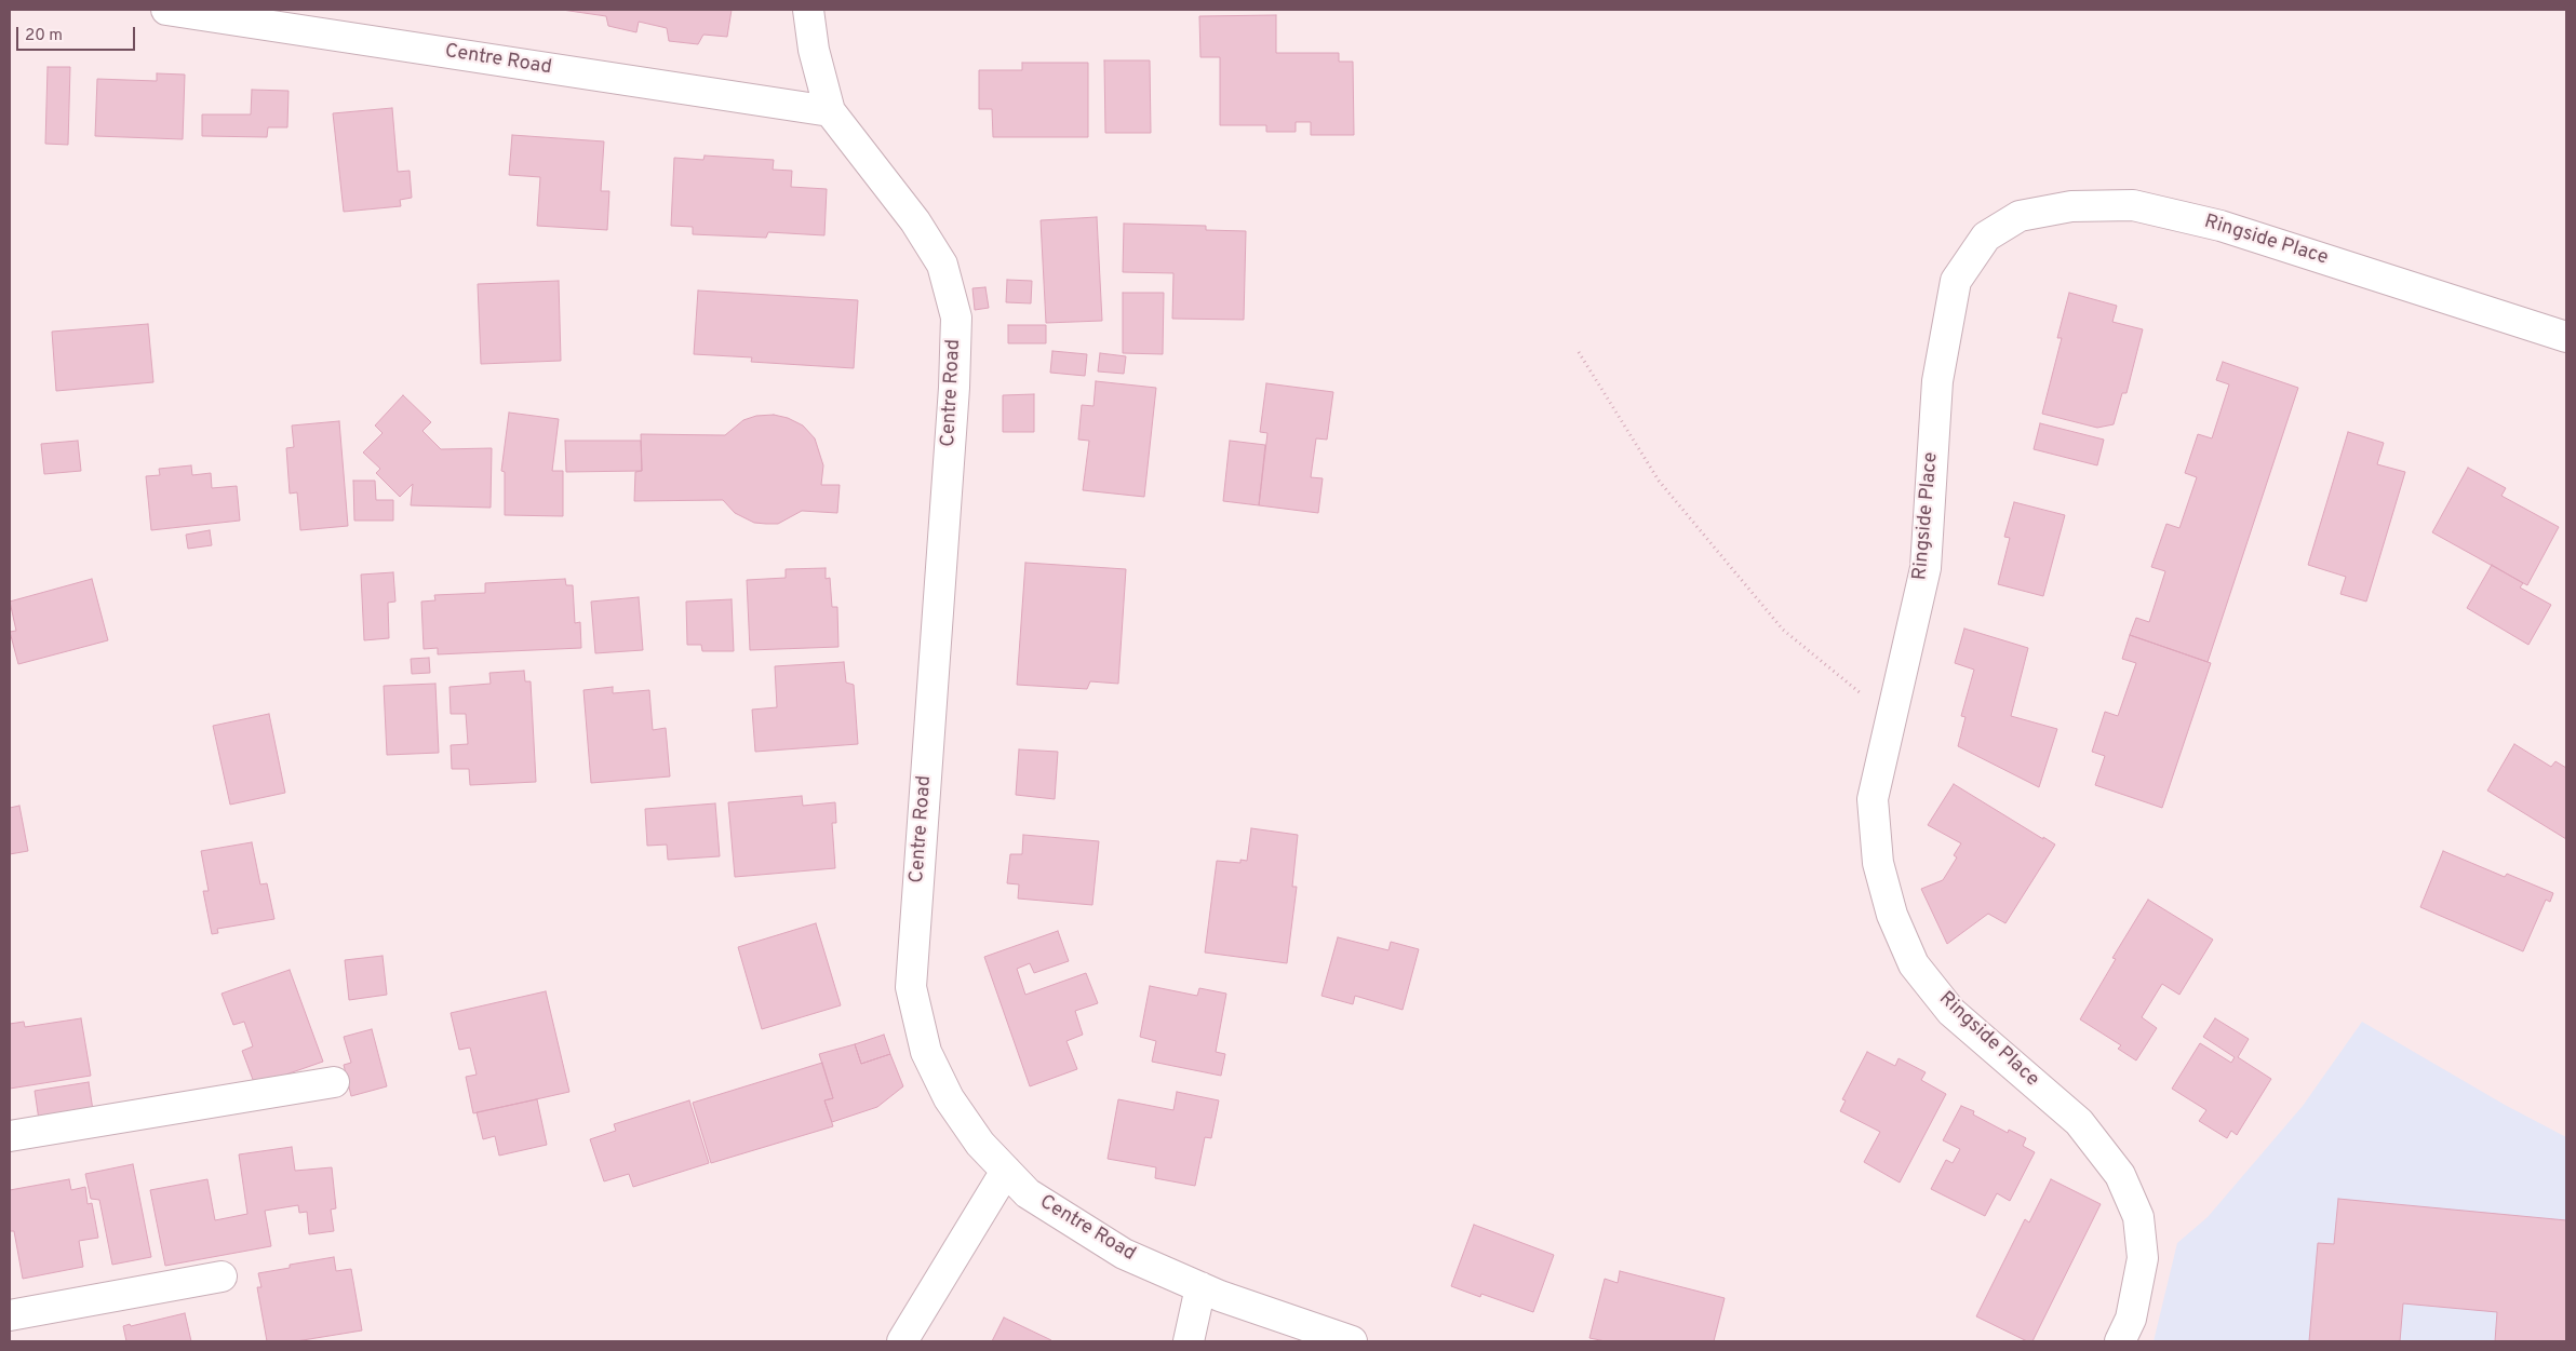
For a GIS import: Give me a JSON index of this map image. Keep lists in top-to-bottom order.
{
  "streets": {
    "street": ["Centre Road", "Ringside Place"]
  },
  "scale_bar": "20 m"
}
